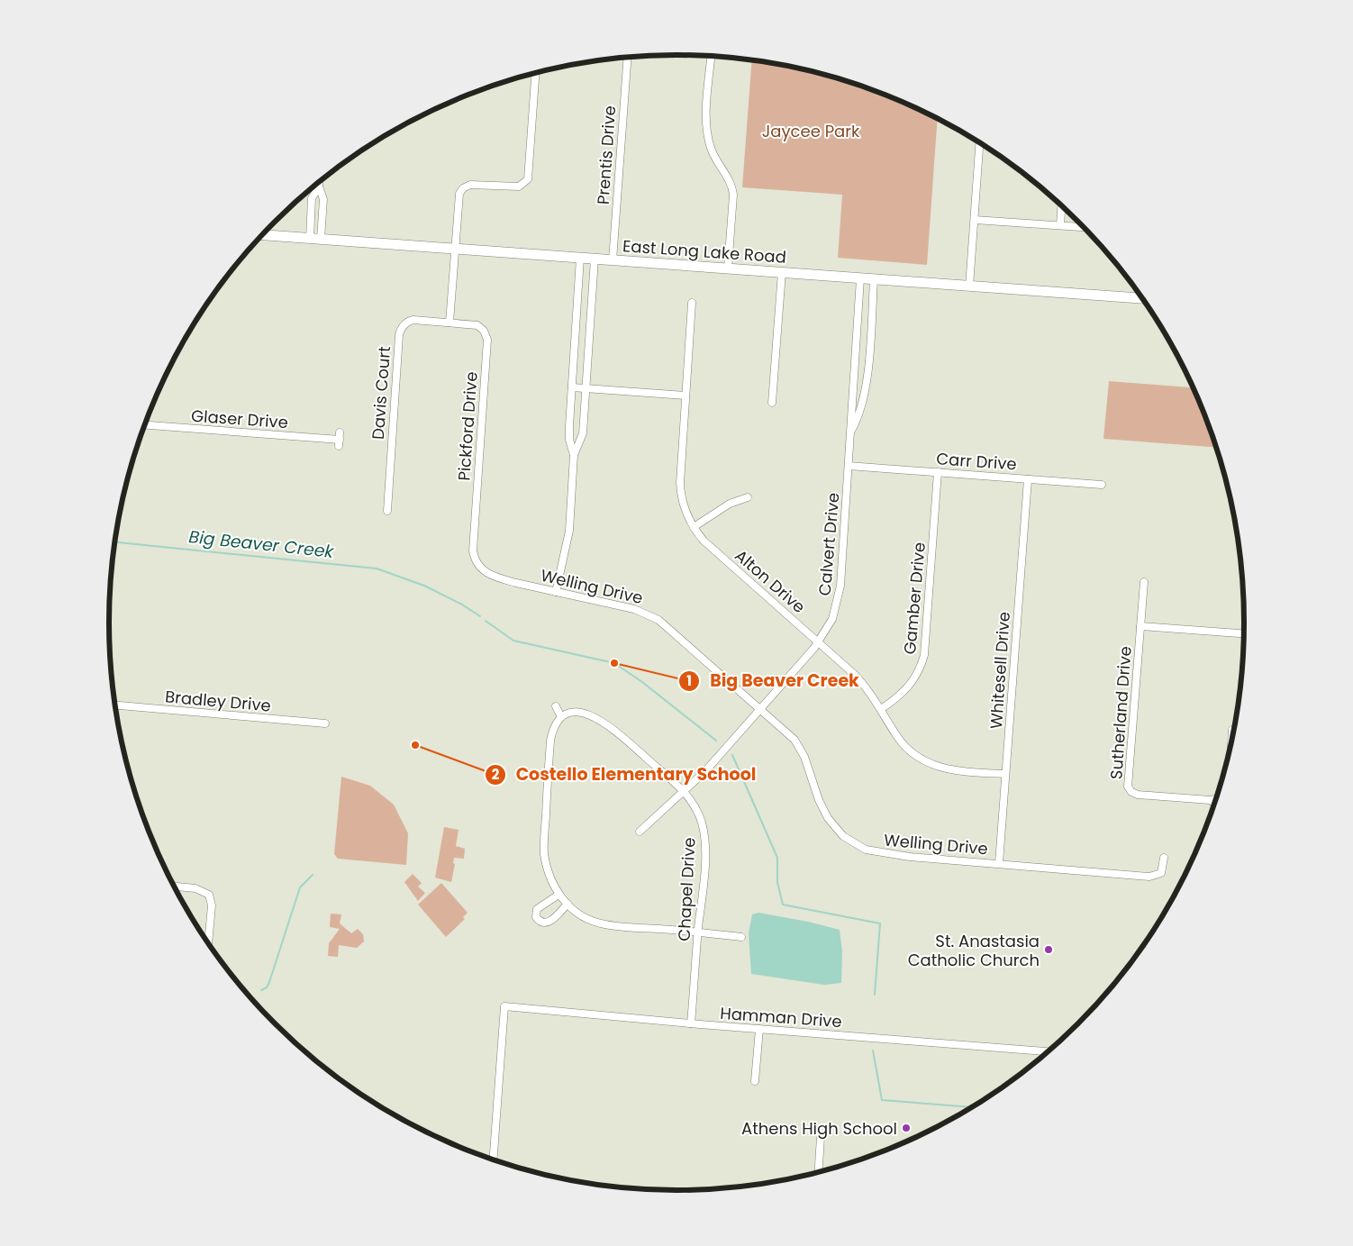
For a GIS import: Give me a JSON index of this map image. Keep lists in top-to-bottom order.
{
  "streets": {
    "main road": ["East Long Lake Road"],
    "street": [
      "Prentis Drive",
      "Davis Court",
      "Glaser Drive",
      "Pickford Drive",
      "Carr Drive",
      "Calvert Drive",
      "Alton Drive",
      "Welling Drive",
      "Gamber Drive",
      "Whitesell Drive",
      "Bradley Drive",
      "Sutherland Drive",
      "Chapel Drive",
      "Hamman Drive"
    ]
  },
  "crossings": [
    ["Prentis Drive", "East Long Lake Road"],
    ["East Long Lake Road", "Calvert Drive"],
    ["Davis Court", "Pickford Drive"],
    ["Pickford Drive", "Welling Drive"],
    ["Carr Drive", "Calvert Drive"],
    ["Carr Drive", "Gamber Drive"],
    ["Carr Drive", "Whitesell Drive"],
    ["Calvert Drive", "Alton Drive"],
    ["Calvert Drive", "Welling Drive"],
    ["Calvert Drive", "Chapel Drive"],
    ["Alton Drive", "Gamber Drive"],
    ["Alton Drive", "Whitesell Drive"],
    ["Welling Drive", "Whitesell Drive"],
    ["Chapel Drive", "Hamman Drive"]
  ],
  "water": ["Big Beaver Creek"],
  "parks": ["Jaycee Park"],
  "places": [
    "Big Beaver Creek",
    "Costello Elementary School",
    "St. Anastasia Catholic Church",
    "Athens High School"
  ]
}
